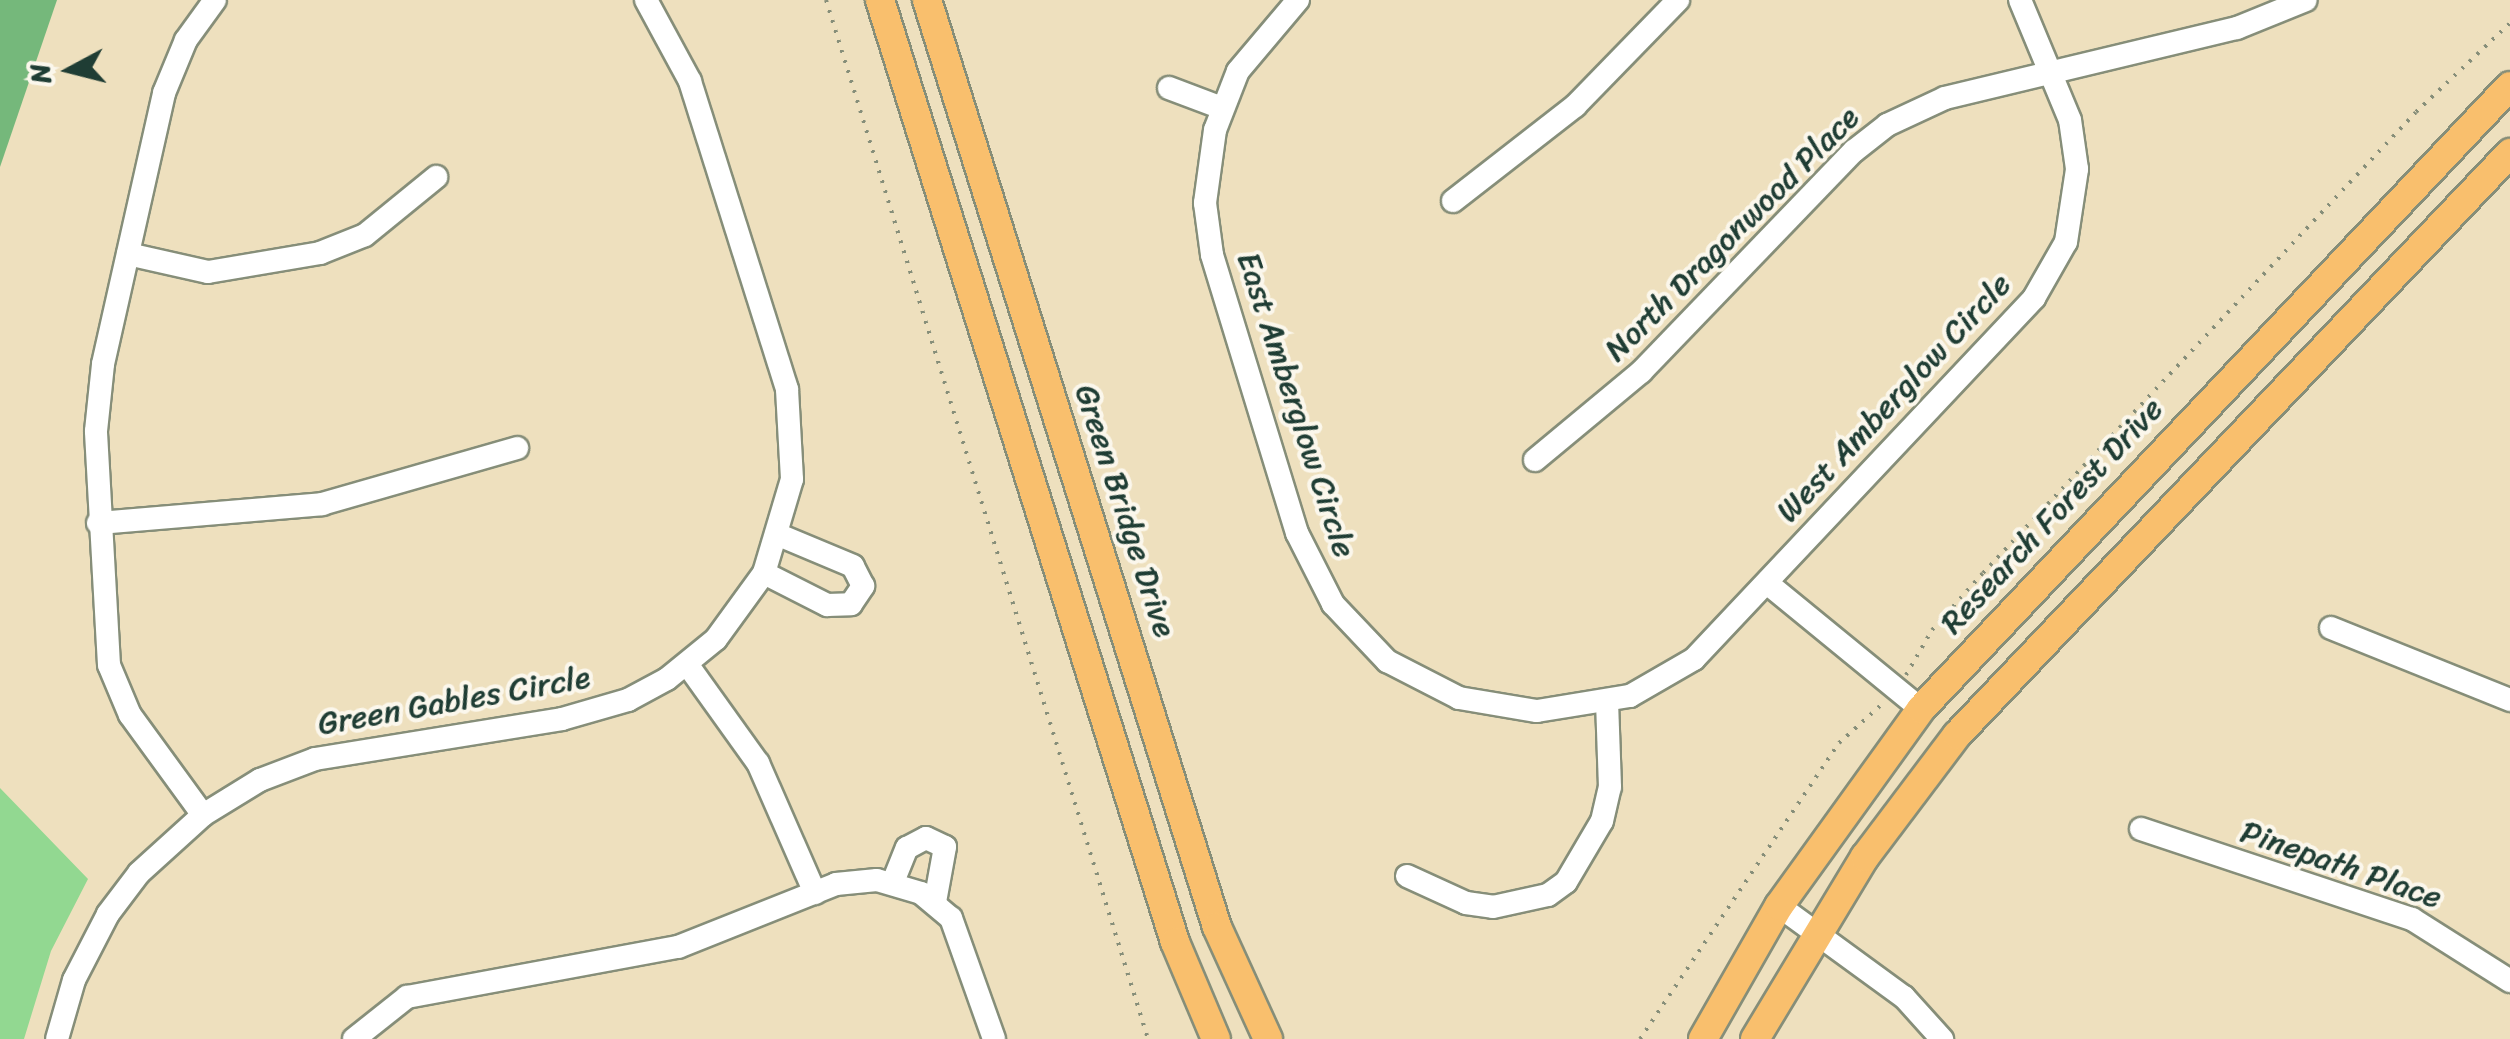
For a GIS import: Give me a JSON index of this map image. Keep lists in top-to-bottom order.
{
  "streets": {
    "main road": ["Green Bridge Drive", "Research Forest Drive"],
    "street": [
      "North Dragonwood Place",
      "West Amberglow Circle",
      "East Amberglow Circle",
      "Green Gables Circle",
      "Pinepath Place"
    ]
  },
  "crossings": [
    ["North Dragonwood Place", "West Amberglow Circle"],
    ["West Amberglow Circle", "East Amberglow Circle"]
  ],
  "north": "left"
}
